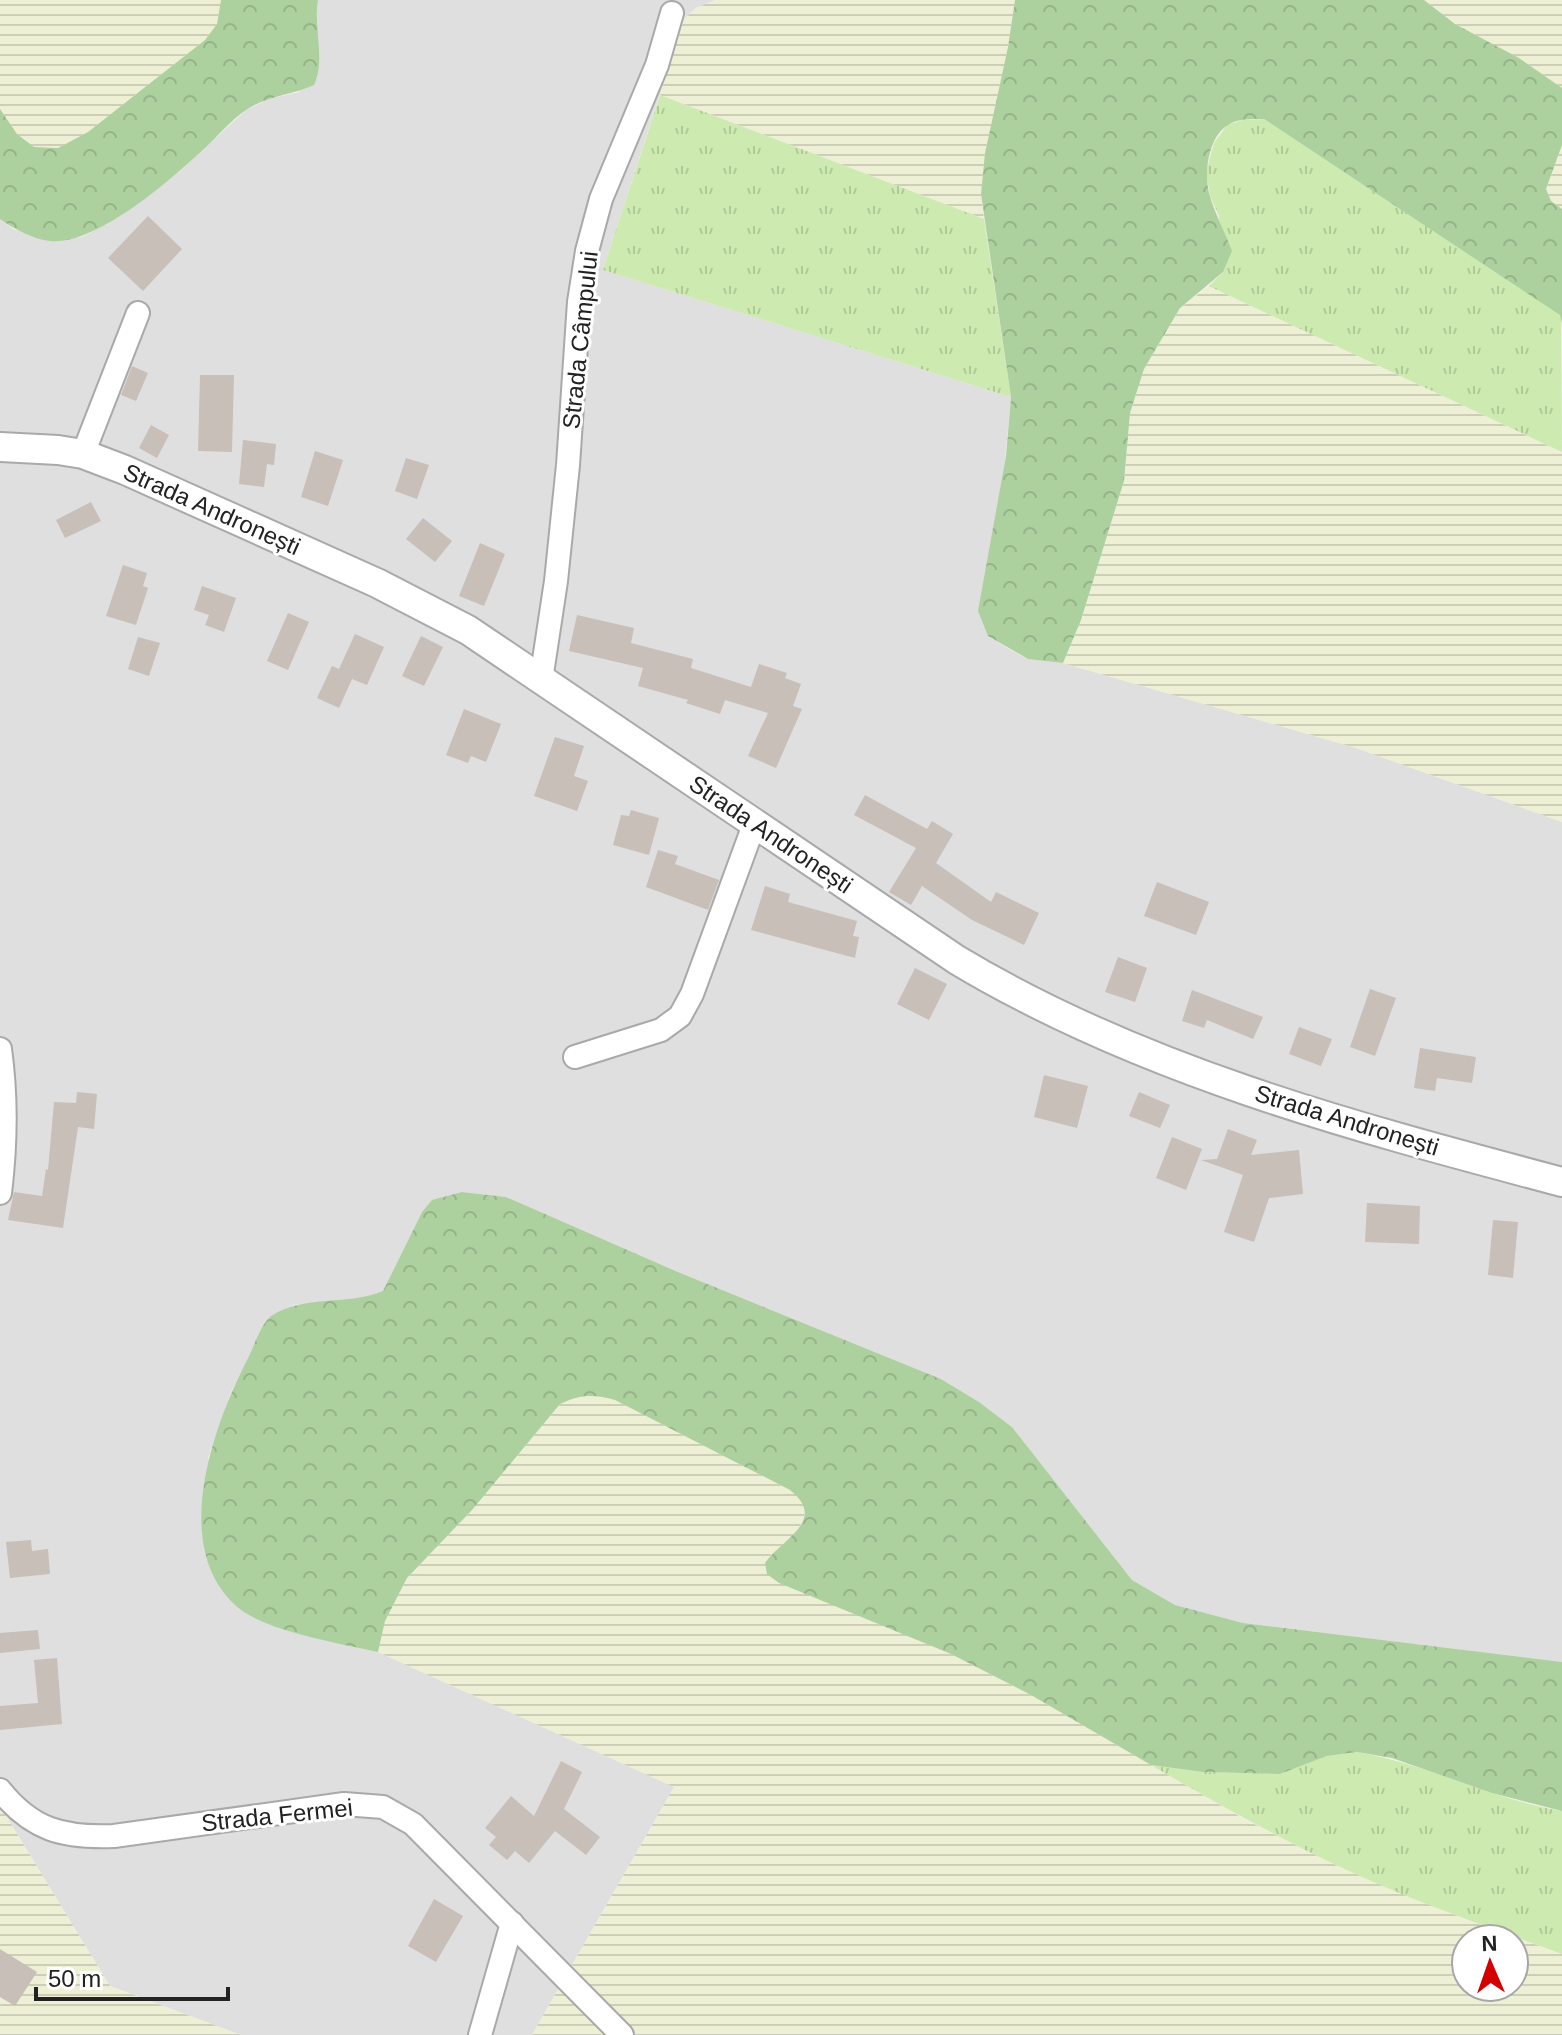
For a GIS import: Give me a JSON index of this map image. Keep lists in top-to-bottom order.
{
  "streets": {
    "street": ["Strada Câmpului", "Strada Andronești", "Strada Fermei"]
  },
  "crossings": [
    ["Strada Câmpului", "Strada Andronești"]
  ],
  "scale_bar": "50 m",
  "north": "top"
}
